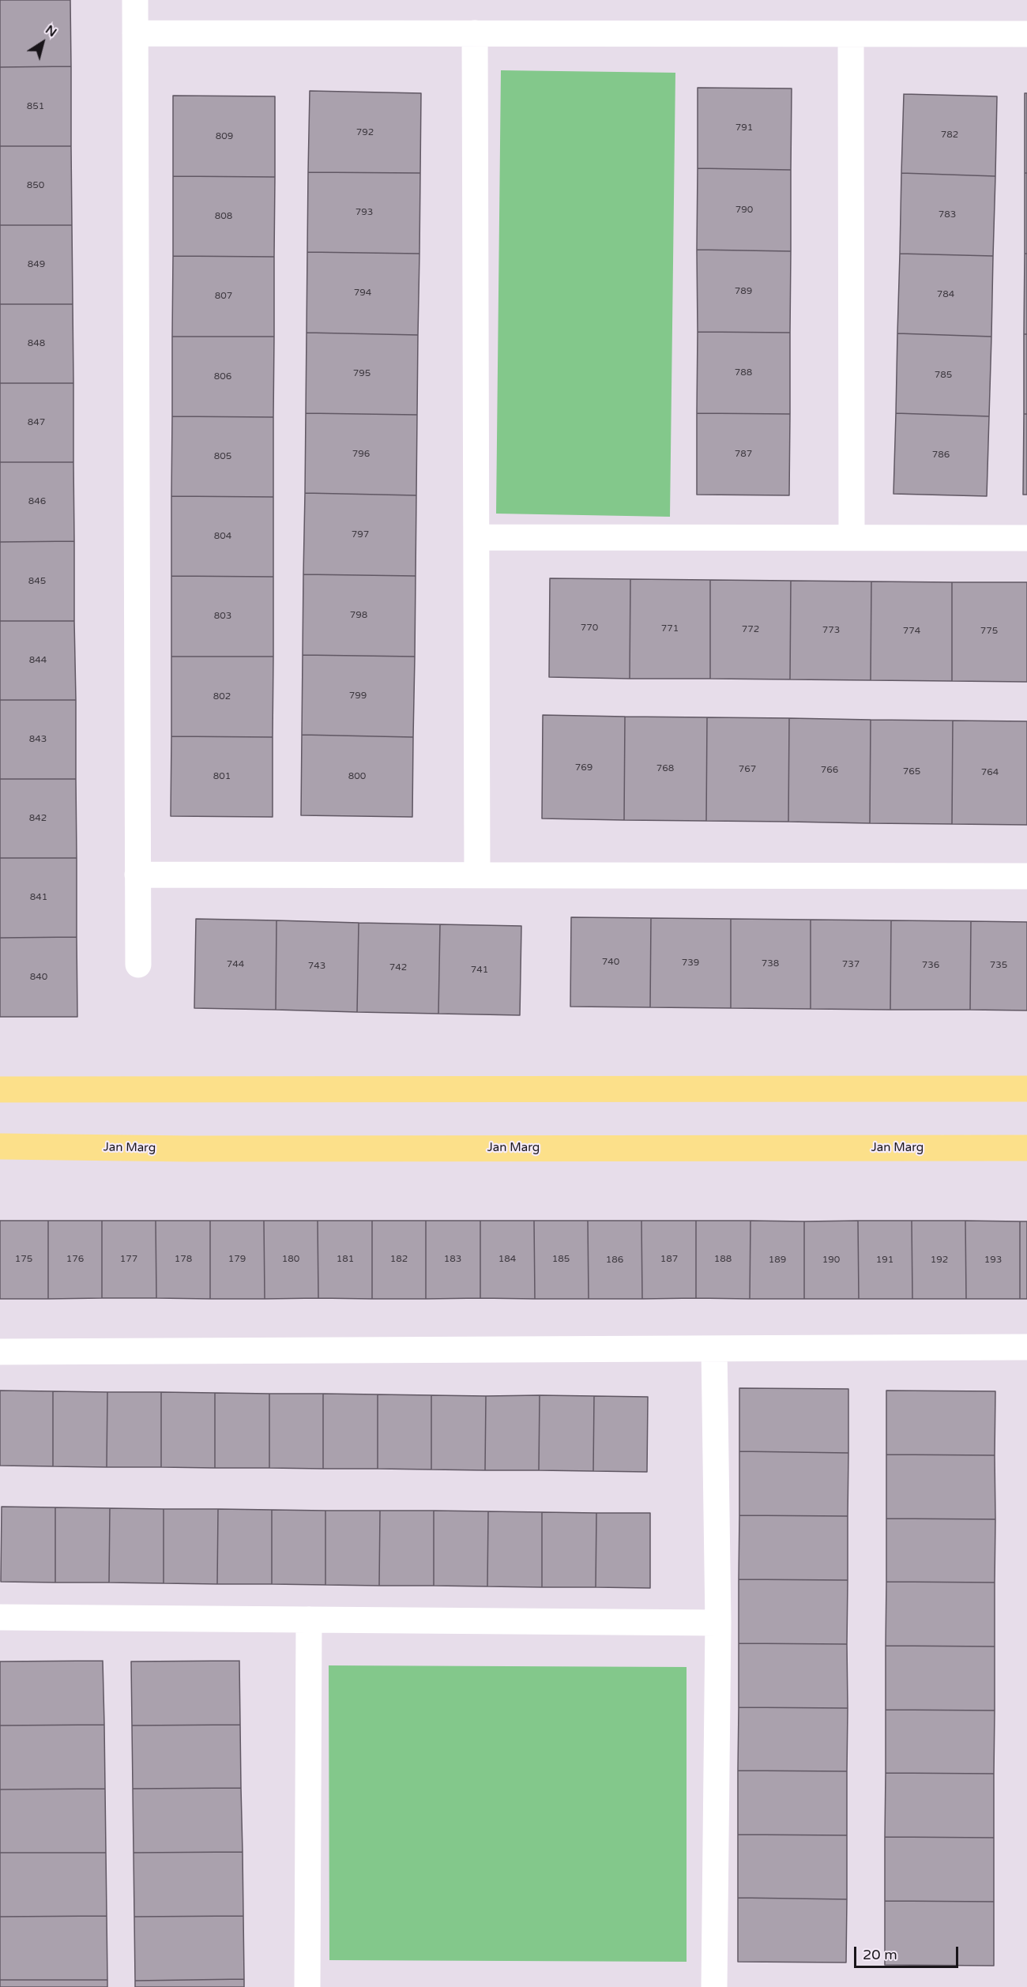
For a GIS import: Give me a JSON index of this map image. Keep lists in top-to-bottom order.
{
  "streets": {
    "main road": ["Jan Marg"]
  },
  "house_numbers": [
    "851",
    "791",
    "792",
    "782",
    "809",
    "850",
    "790",
    "793",
    "783",
    "808",
    "849",
    "789",
    "794",
    "784",
    "807",
    "848",
    "788",
    "795",
    "785",
    "806",
    "847",
    "796",
    "787",
    "786",
    "805",
    "846",
    "797",
    "804",
    "845",
    "798",
    "803",
    "770",
    "771",
    "772",
    "773",
    "774",
    "775",
    "844",
    "799",
    "802",
    "843",
    "769",
    "768",
    "767",
    "766",
    "765",
    "764",
    "801",
    "800",
    "842",
    "841",
    "740",
    "739",
    "738",
    "744",
    "737",
    "736",
    "735",
    "743",
    "742",
    "741",
    "840",
    "175",
    "176",
    "177",
    "178",
    "179",
    "180",
    "181",
    "182",
    "183",
    "184",
    "185",
    "187",
    "188",
    "186",
    "189",
    "190",
    "191",
    "192",
    "193"
  ],
  "scale_bar": "20 m",
  "north": "top right"
}
